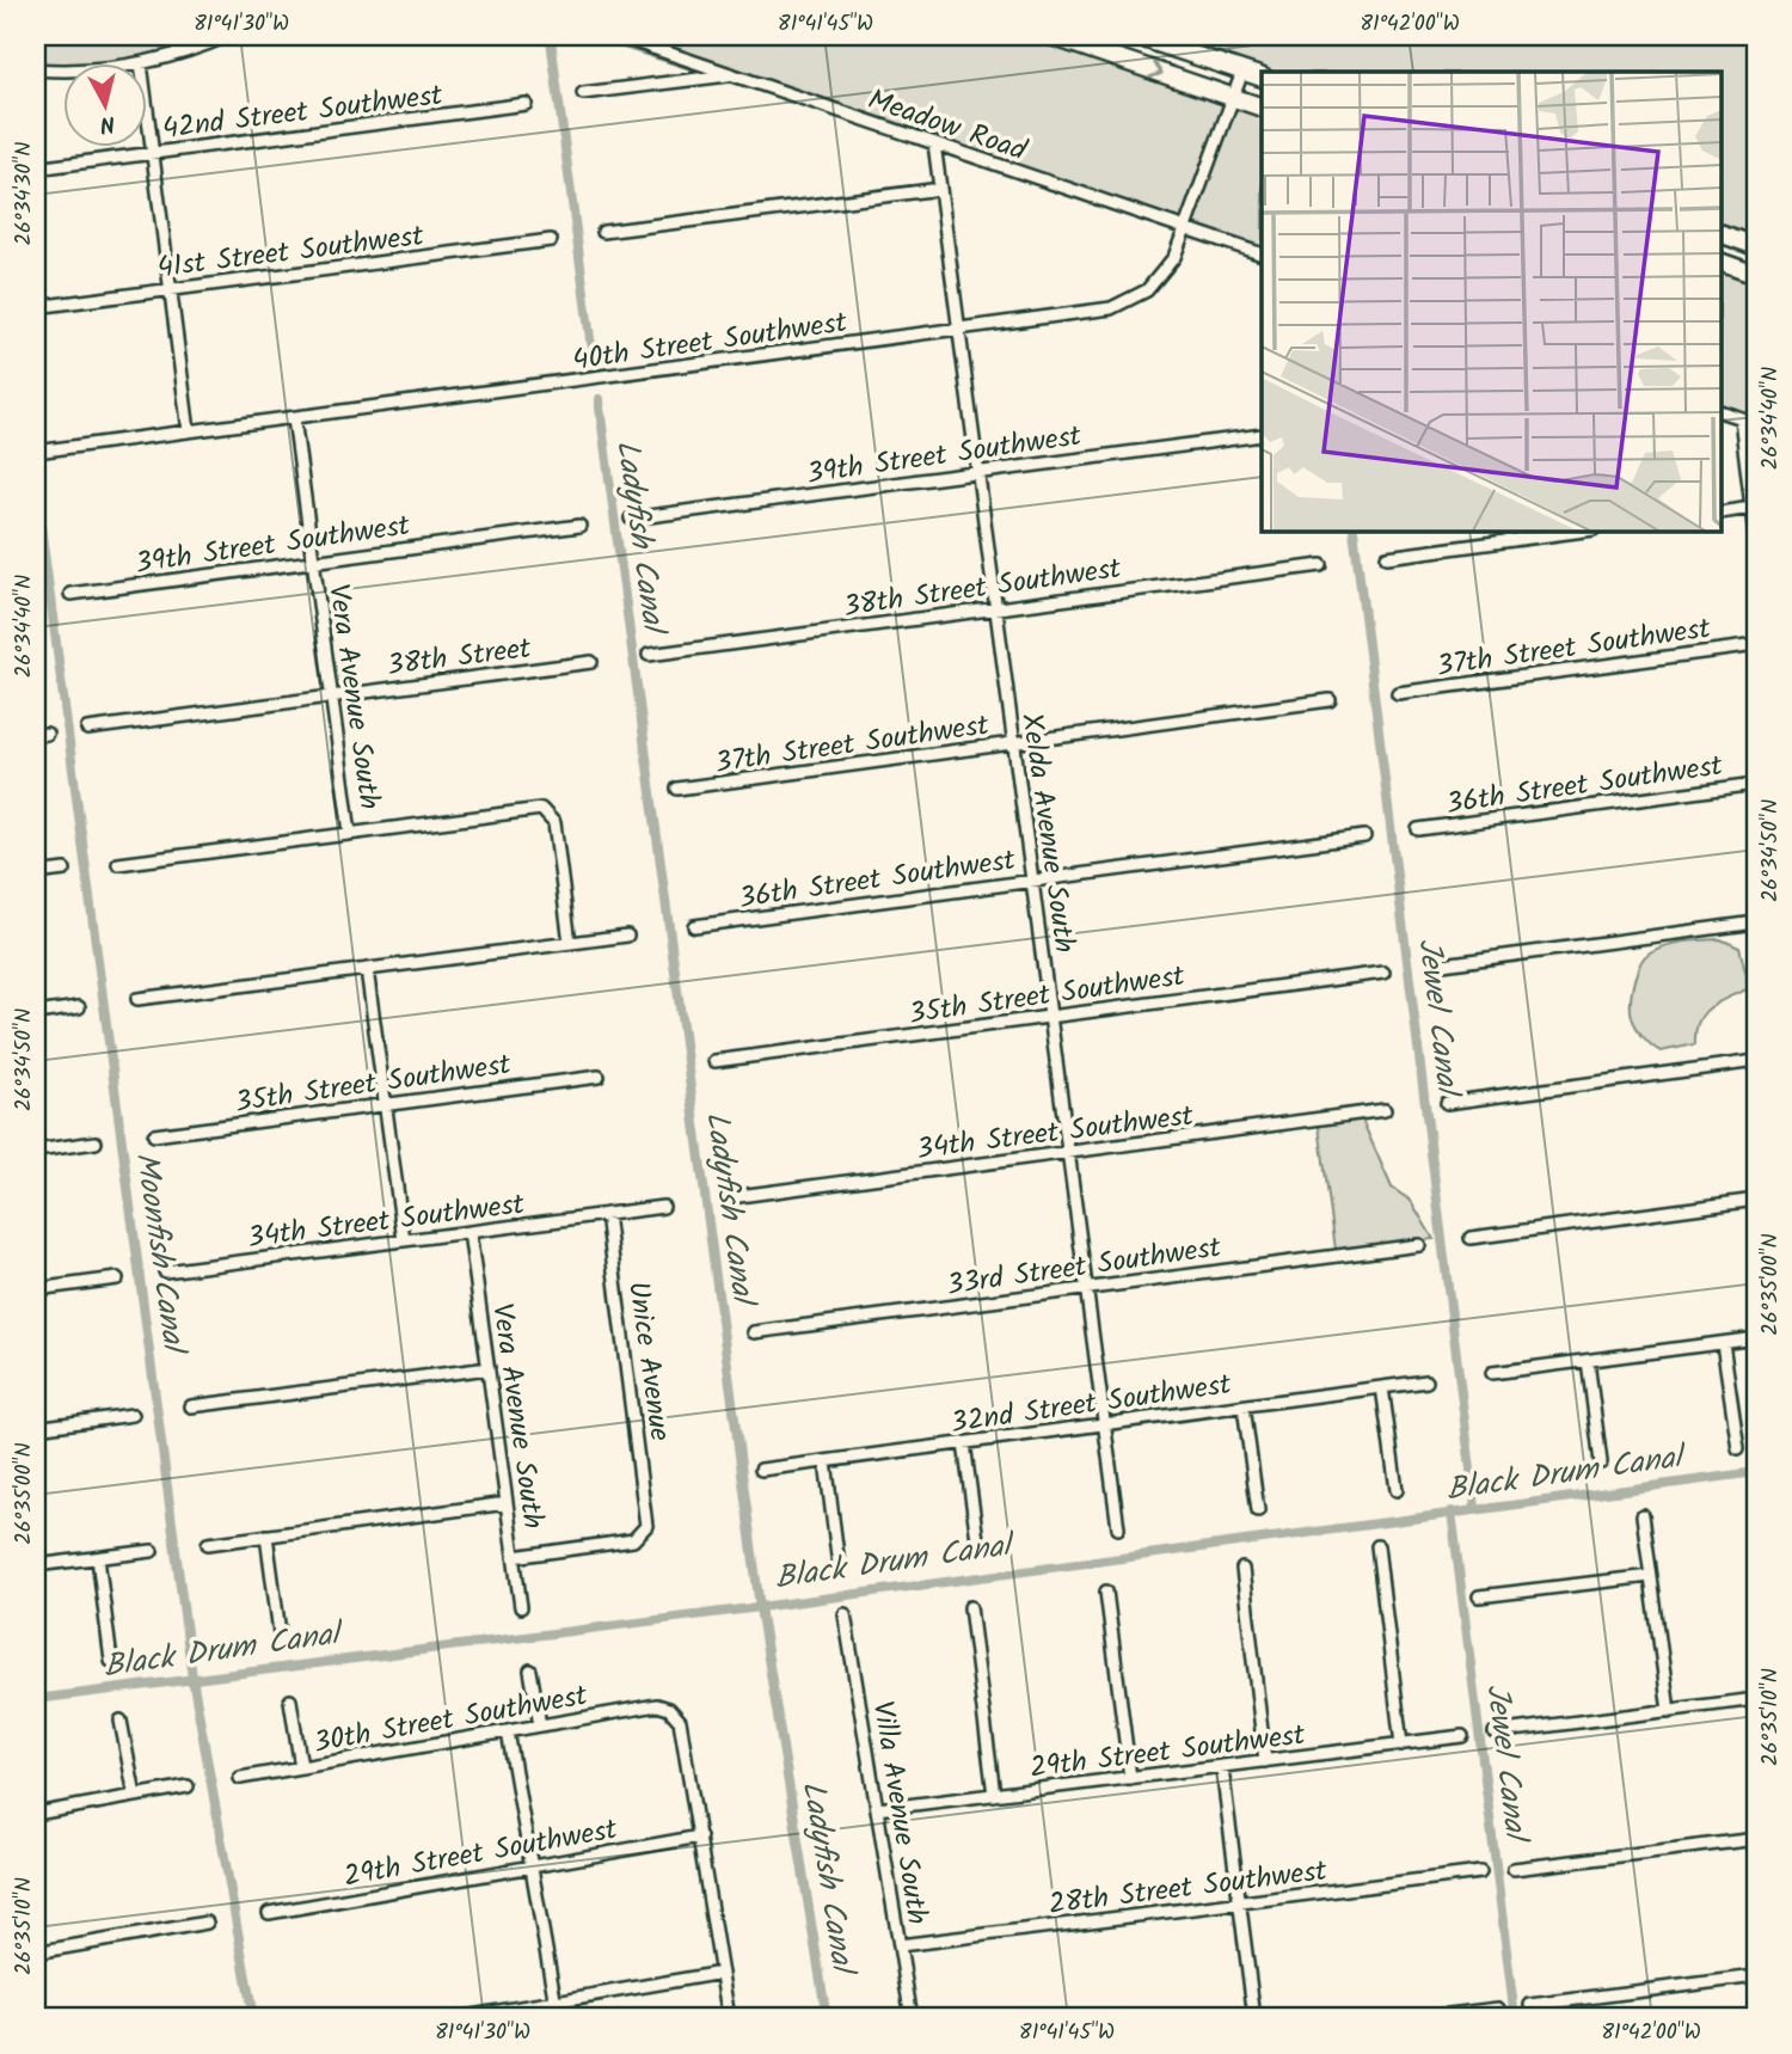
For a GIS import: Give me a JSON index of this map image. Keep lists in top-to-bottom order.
{
  "streets": {
    "street": [
      "42nd Street Southwest",
      "Meadow Road",
      "41st Street Southwest",
      "40th Street Southwest",
      "39th Street Southwest",
      "38th Street Southwest",
      "37th Street Southwest",
      "38th Street",
      "Vera Avenue South",
      "36th Street Southwest",
      "Xelda Avenue South",
      "35th Street Southwest",
      "34th Street Southwest",
      "33rd Street Southwest",
      "Unice Avenue",
      "32nd Street Southwest",
      "30th Street Southwest",
      "29th Street Southwest",
      "Villa Avenue South",
      "28th Street Southwest"
    ]
  },
  "crossings": [
    ["Meadow Road", "40th Street Southwest"],
    ["Meadow Road", "Xelda Avenue South"],
    ["40th Street Southwest", "Vera Avenue South"],
    ["40th Street Southwest", "Xelda Avenue South"],
    ["39th Street Southwest", "Vera Avenue South"],
    ["39th Street Southwest", "Xelda Avenue South"],
    ["38th Street Southwest", "Xelda Avenue South"],
    ["37th Street Southwest", "Xelda Avenue South"],
    ["38th Street", "Vera Avenue South"],
    ["Vera Avenue South", "34th Street Southwest"],
    ["Vera Avenue South", "Unice Avenue"],
    ["36th Street Southwest", "Xelda Avenue South"],
    ["Xelda Avenue South", "35th Street Southwest"],
    ["Xelda Avenue South", "34th Street Southwest"],
    ["Xelda Avenue South", "33rd Street Southwest"],
    ["Xelda Avenue South", "32nd Street Southwest"],
    ["34th Street Southwest", "Unice Avenue"],
    ["30th Street Southwest", "29th Street Southwest"],
    ["29th Street Southwest", "Villa Avenue South"],
    ["Villa Avenue South", "28th Street Southwest"]
  ],
  "water": [
    "Ladyfish Canal",
    "Jewel Canal",
    "Moonfish Canal",
    "Black Drum Canal"
  ],
  "north": "bottom",
  "coordinates": [
    "81°41'30\"W",
    "81°41'45\"W",
    "81°42'00\"W",
    "26°34'30\"N",
    "26°34'40\"N",
    "26°34'50\"N",
    "26°35'00\"N",
    "26°35'10\"N"
  ]
}
